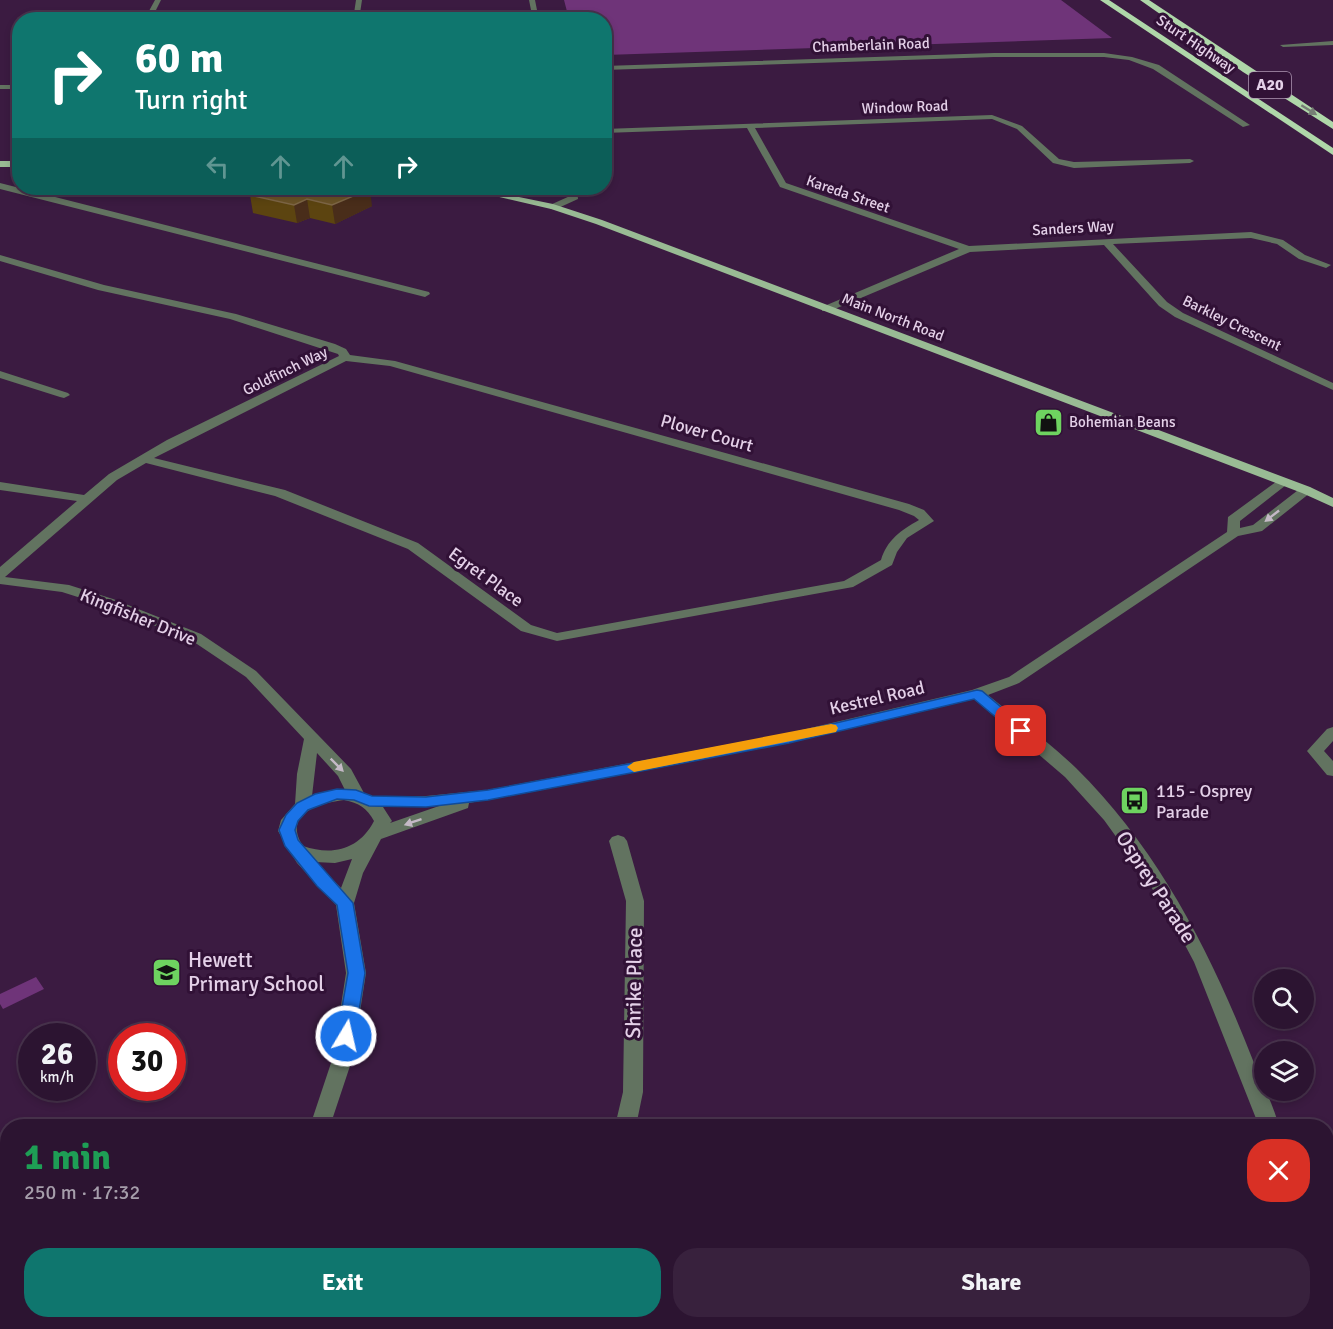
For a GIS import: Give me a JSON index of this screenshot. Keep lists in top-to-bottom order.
{
  "streets": {
    "highway": ["Sturt Highway", "A20"],
    "main road": ["Main North Road"],
    "street": [
      "Chamberlain Road",
      "Window Road",
      "Kareda Street",
      "Sanders Way",
      "Barkley Crescent",
      "Goldfinch Way",
      "Plover Court",
      "Egret Place",
      "Kingfisher Drive",
      "Kestrel Road",
      "Osprey Parade",
      "Shrike Place"
    ]
  },
  "crossings": [
    ["Window Road", "Kareda Street"],
    ["Kareda Street", "Sanders Way"],
    ["Sanders Way", "Main North Road"],
    ["Sanders Way", "Barkley Crescent"],
    ["Main North Road", "Kestrel Road"],
    ["Goldfinch Way", "Plover Court"],
    ["Goldfinch Way", "Egret Place"],
    ["Plover Court", "Egret Place"],
    ["Kingfisher Drive", "Kestrel Road"],
    ["Kestrel Road", "Osprey Parade"]
  ],
  "places": {
    "shop": ["Bohemian Beans"],
    "bus stop": ["115 - Osprey Parade"],
    "school or university": ["Hewett Primary School"]
  },
  "page": {
    "turn": ["60 m", "Turn right"],
    "speed": "26 km/h",
    "limit": "30",
    "heading": ["1 min", "250 m · 17:32"],
    "buttons": ["Exit", "Share"]
  }
}
